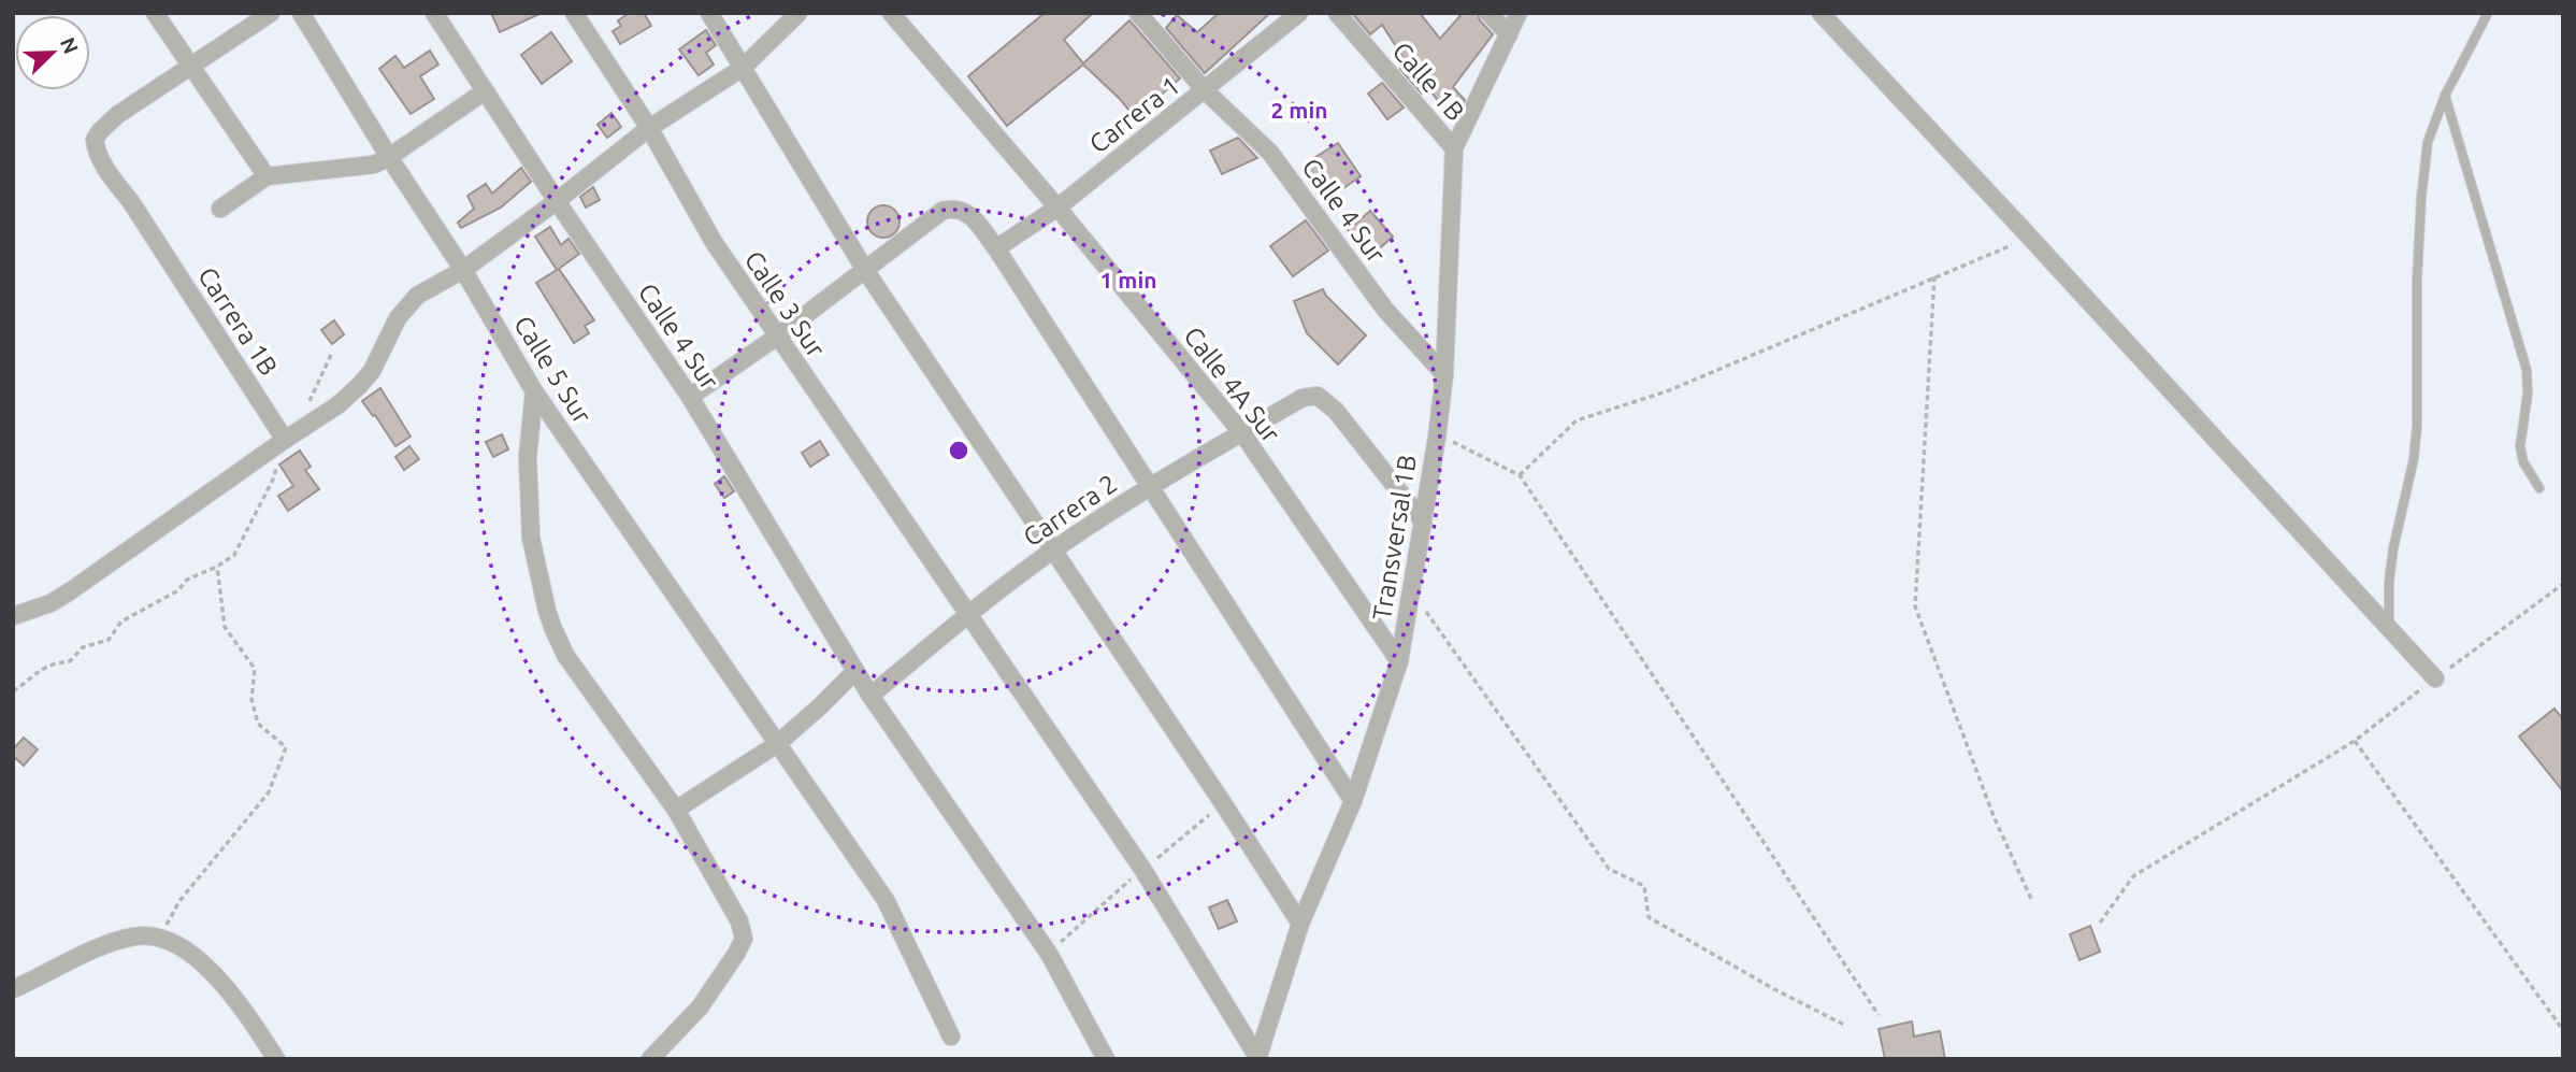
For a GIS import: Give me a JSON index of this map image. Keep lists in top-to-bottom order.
{
  "streets": {
    "street": [
      "Calle 1B",
      "Carrera 1",
      "Calle 4 Sur",
      "Calle 3 Sur",
      "Carrera 1B",
      "Calle 5 Sur",
      "Calle 4A Sur",
      "Carrera 2",
      "Transversal 1B"
    ]
  },
  "crossings": [
    ["Calle 1B", "Transversal 1B"],
    ["Carrera 1", "Calle 4 Sur"],
    ["Carrera 1", "Calle 4A Sur"],
    ["Calle 4 Sur", "Carrera 2"],
    ["Calle 4 Sur", "Transversal 1B"],
    ["Calle 3 Sur", "Carrera 2"],
    ["Calle 3 Sur", "Transversal 1B"],
    ["Calle 4A Sur", "Carrera 2"],
    ["Calle 4A Sur", "Transversal 1B"],
    ["Carrera 2", "Transversal 1B"]
  ],
  "north": "top right",
  "rings": ["2 min", "1 min"]
}
